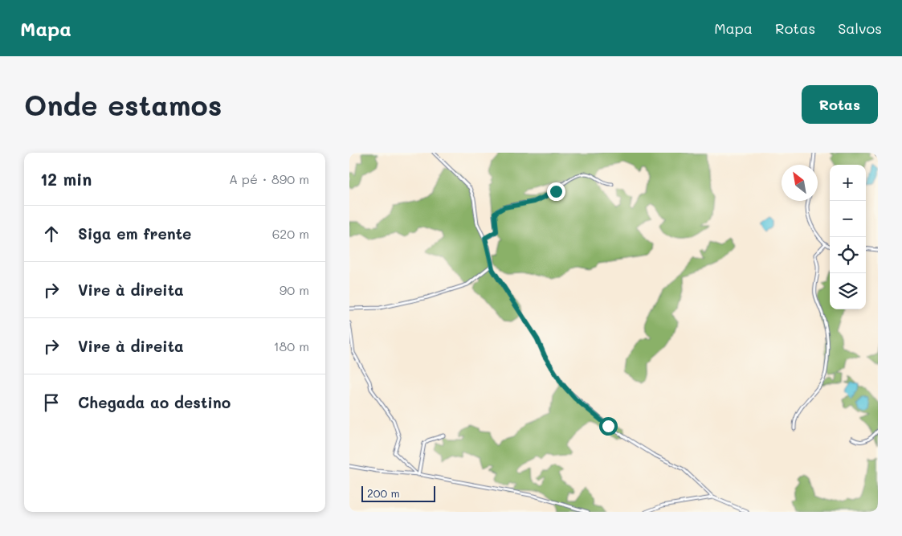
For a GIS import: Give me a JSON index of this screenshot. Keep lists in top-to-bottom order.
{
  "scale_bar": "200 m",
  "north": "top left",
  "page": {
    "header": "Mapa",
    "nav": ["Mapa", "Rotas", "Salvos"],
    "buttons": "Rotas",
    "title": "Onde estamos",
    "heading": ["12 min", "A pé · 890 m"],
    "map_buttons": ["+", "−"],
    "list": [
      ["Siga em frente", "620 m"],
      ["Vire à direita", "90 m"],
      ["Vire à direita", "180 m"],
      "Chegada ao destino"
    ],
    "scale": "200 m"
  }
}
